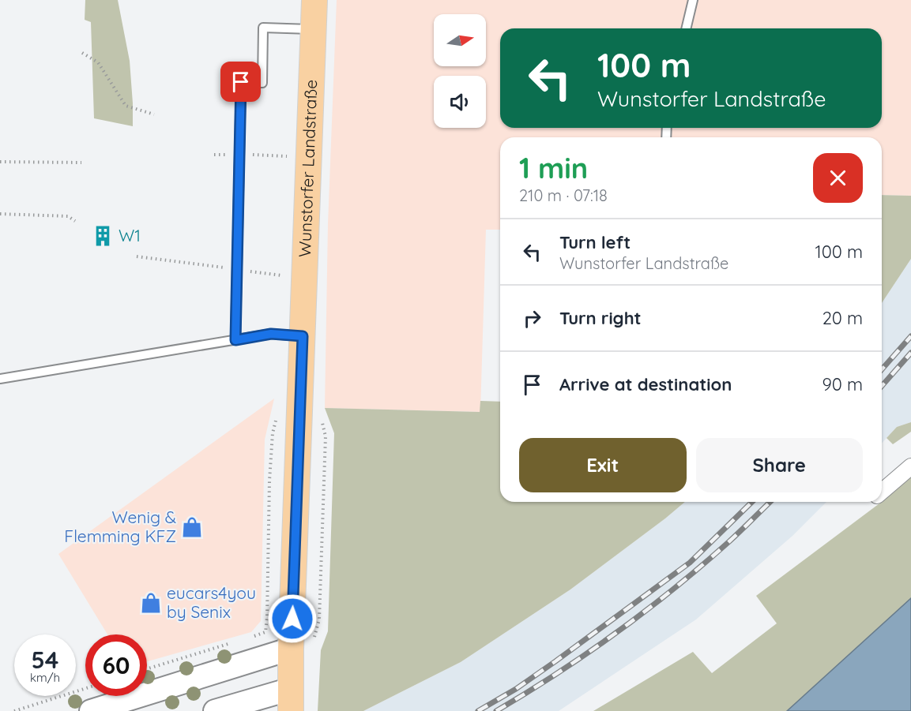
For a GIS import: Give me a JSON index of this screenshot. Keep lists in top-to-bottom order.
{
  "streets": {
    "main road": ["Wunstorfer Landstraße"]
  },
  "places": {
    "building": ["W1"],
    "shop": ["Wenig & Flemming KFZ", "eucars4you by Senix"]
  },
  "north": "right",
  "page": {
    "turn": ["100 m", "Wunstorfer Landstraße"],
    "heading": ["1 min", "210 m · 07:18"],
    "list": [
      {
        "name": "Turn left",
        "note": "Wunstorfer Landstraße",
        "value": "100 m"
      },
      {
        "name": "Turn right",
        "value": "20 m"
      },
      {
        "name": "Arrive at destination",
        "value": "90 m"
      }
    ],
    "buttons": ["Exit", "Share"],
    "speed": "54 km/h",
    "limit": "60"
  }
}
